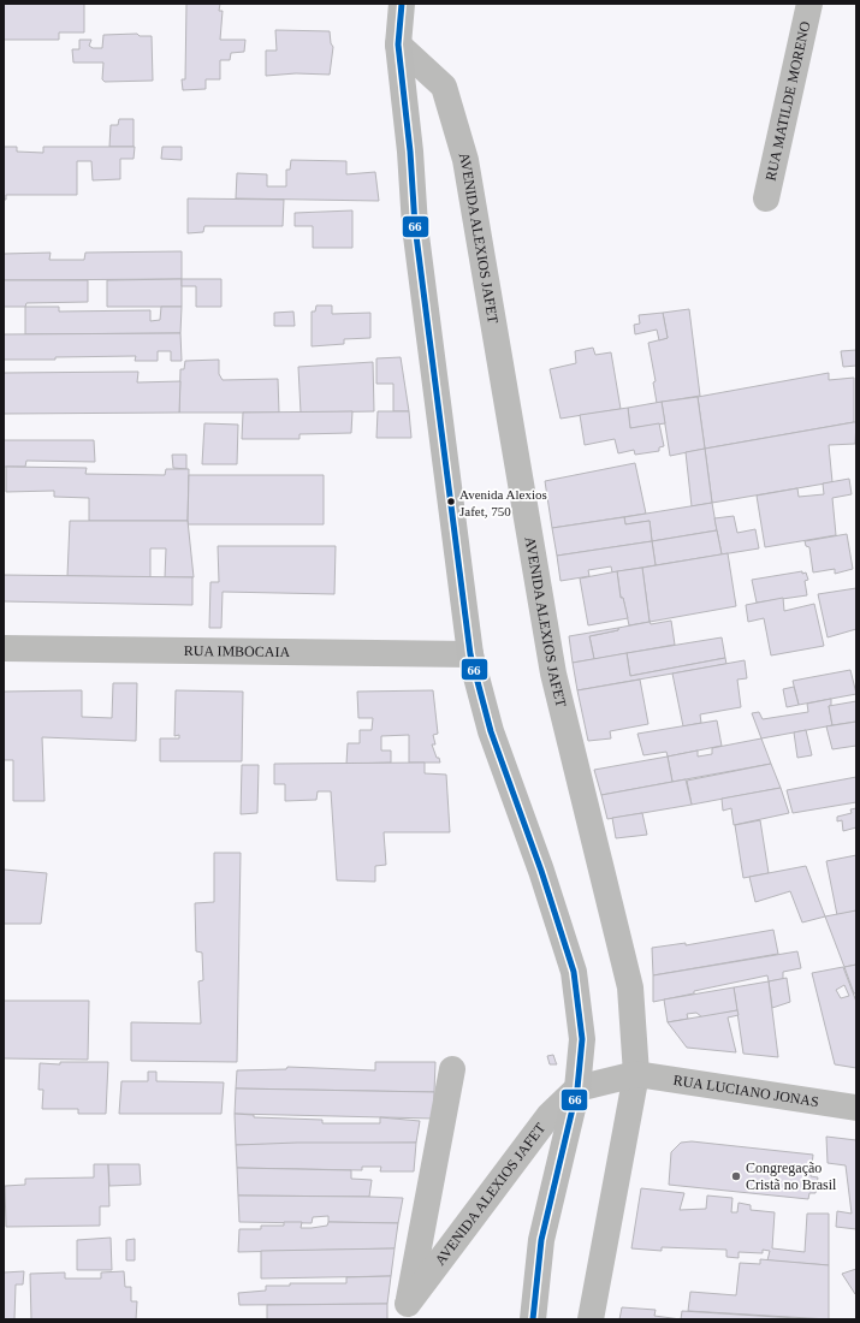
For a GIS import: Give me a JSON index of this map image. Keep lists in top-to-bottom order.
{
  "streets": {
    "main road": ["AVENIDA ALEXIOS JAFET"],
    "street": ["RUA MATILDE MORENO", "RUA IMBOCAIA", "RUA LUCIANO JONAS"]
  },
  "crossings": [
    ["AVENIDA ALEXIOS JAFET", "RUA IMBOCAIA"],
    ["AVENIDA ALEXIOS JAFET", "RUA LUCIANO JONAS"]
  ],
  "places": ["Avenida Alexios Jafet, 750", "Congregação Cristã no Brasil"],
  "lines": ["transit line 66"]
}
